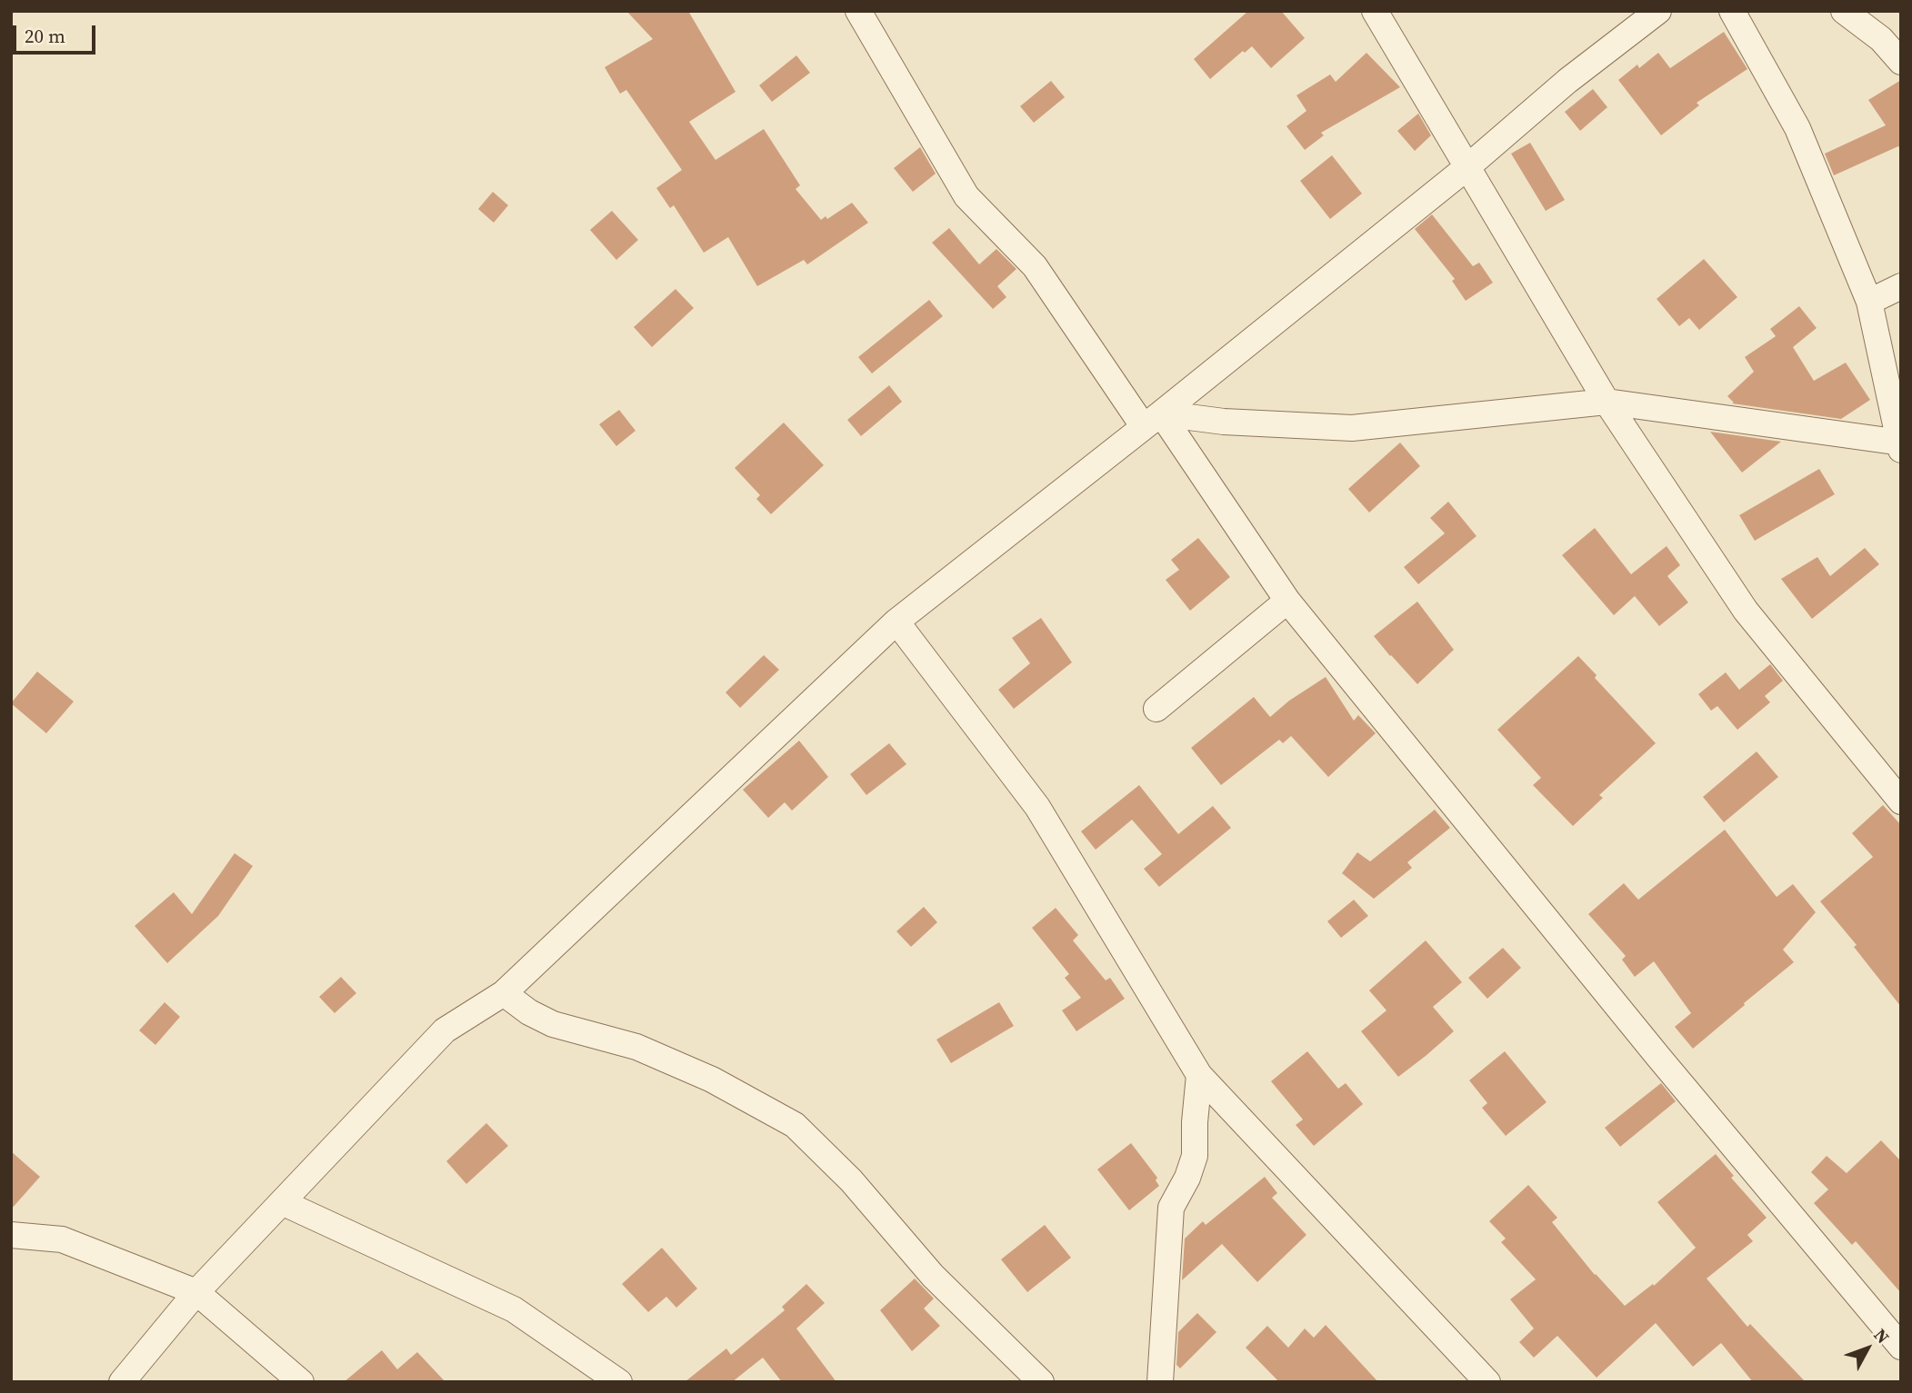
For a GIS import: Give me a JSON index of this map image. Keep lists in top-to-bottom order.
{
  "scale_bar": "20 m",
  "north": "top right"
}
